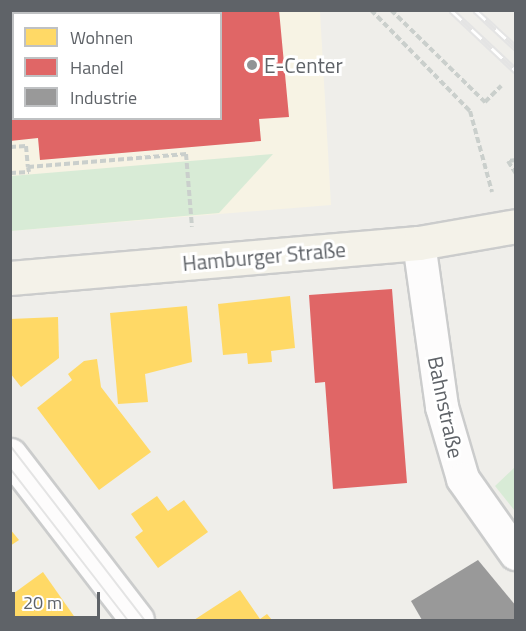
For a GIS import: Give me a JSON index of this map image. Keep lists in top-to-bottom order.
{
  "streets": {
    "main road": ["Hamburger Straße"],
    "street": ["Bahnstraße"]
  },
  "crossings": [
    ["Hamburger Straße", "Bahnstraße"]
  ],
  "places": ["E-Center"],
  "legend": ["Wohnen", "Handel", "Industrie"],
  "scale_bar": "20 m"
}
